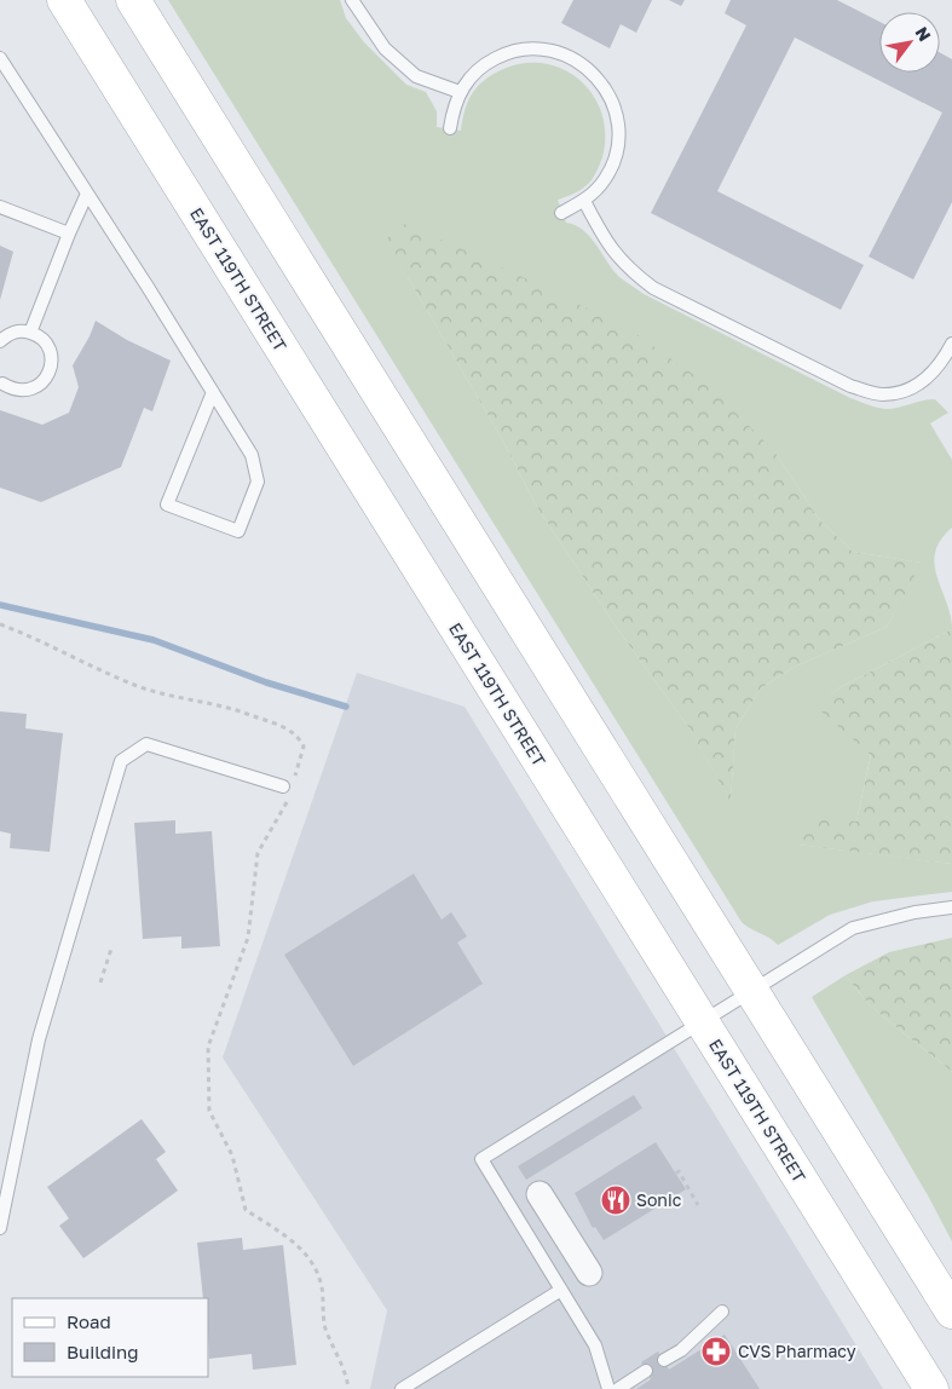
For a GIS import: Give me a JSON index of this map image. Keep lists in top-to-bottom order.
{
  "streets": {
    "main road": ["EAST 119TH STREET"]
  },
  "places": {
    "restaurant": ["Sonic"],
    "pharmacy": ["CVS Pharmacy"]
  },
  "legend": ["Road", "Building"],
  "north": "top right"
}
